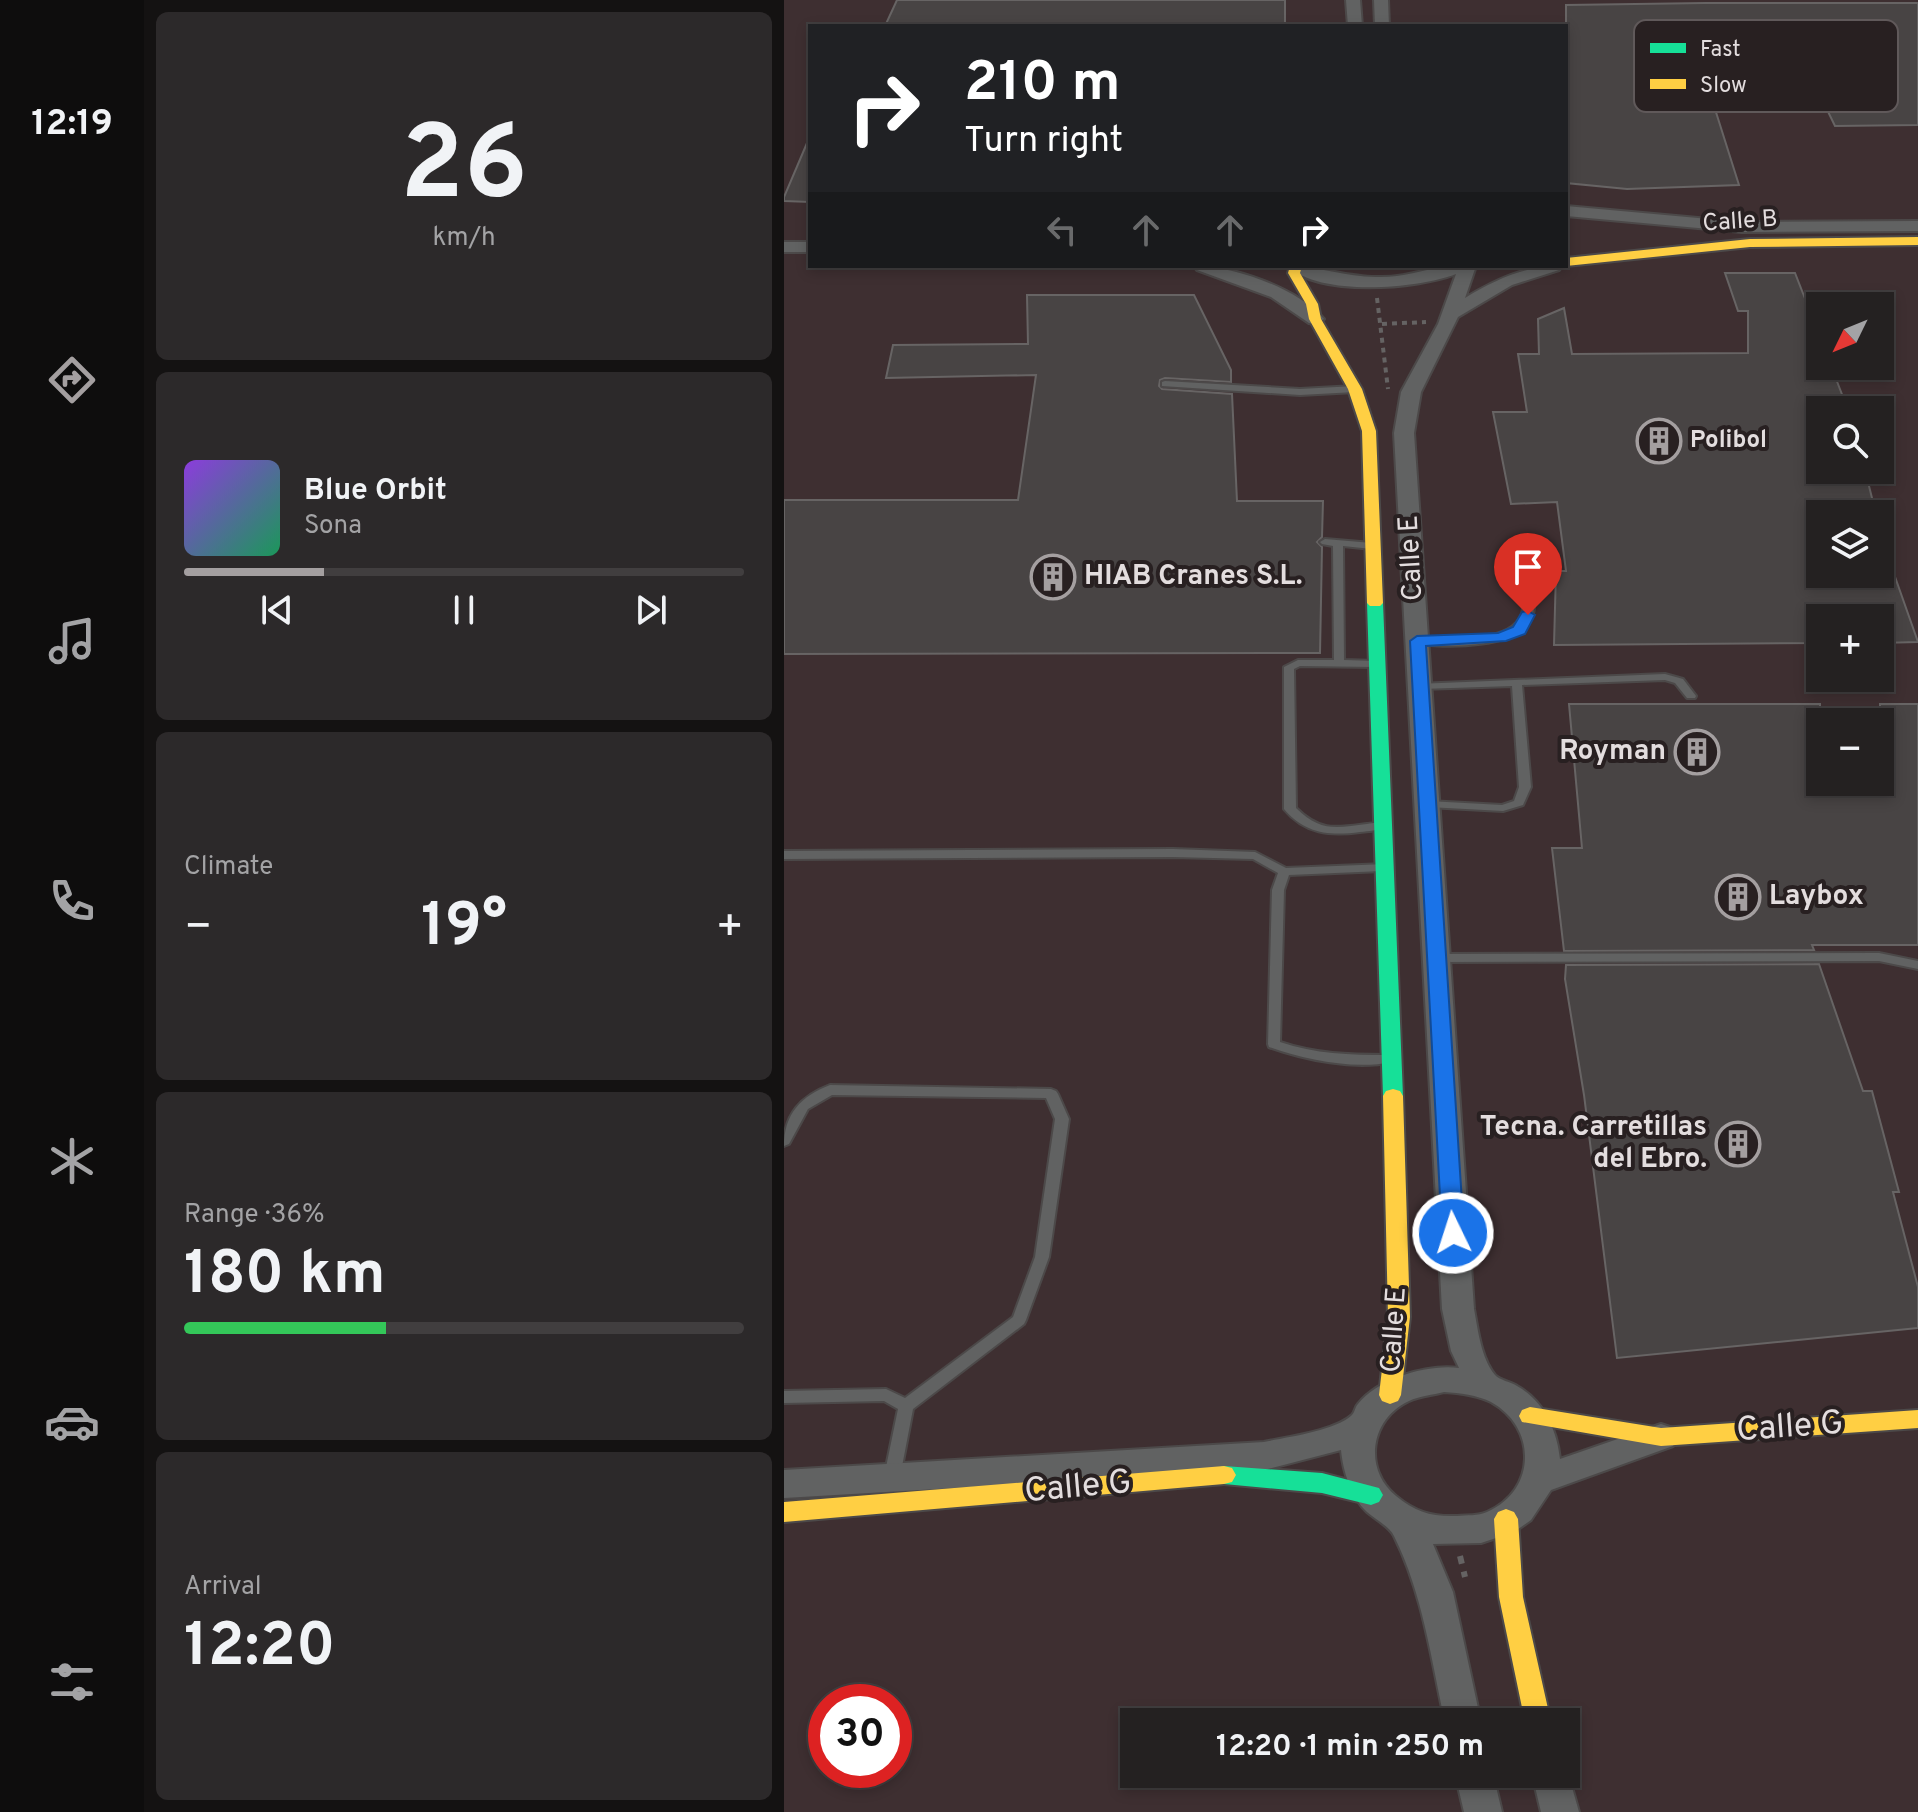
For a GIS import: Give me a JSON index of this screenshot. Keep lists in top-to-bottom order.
{
  "streets": {
    "street": ["Calle B", "Calle E", "Calle G"]
  },
  "crossings": [
    ["Calle E", "Calle G"]
  ],
  "places": {
    "building": [
      "Polibol",
      "HIAB Cranes S.L.",
      "Royman",
      "Laybox",
      "Tecna. Carretillas del Ebro."
    ]
  },
  "legend": ["Fast", "Slow"],
  "north": "bottom left",
  "page": {
    "tabs": "12:19",
    "tile": [
      ["26", "km/h"],
      "Climate",
      ["Range · 36%", "180 km"],
      ["Arrival", "12:20"]
    ],
    "turn": ["210 m", "Turn right"],
    "map_buttons": ["+", "−"],
    "song": ["Blue Orbit", "Sona"],
    "heat": ["−", "19°", "+"],
    "limit": "30",
    "trip": "12:20 · 1 min · 250 m"
  }
}
